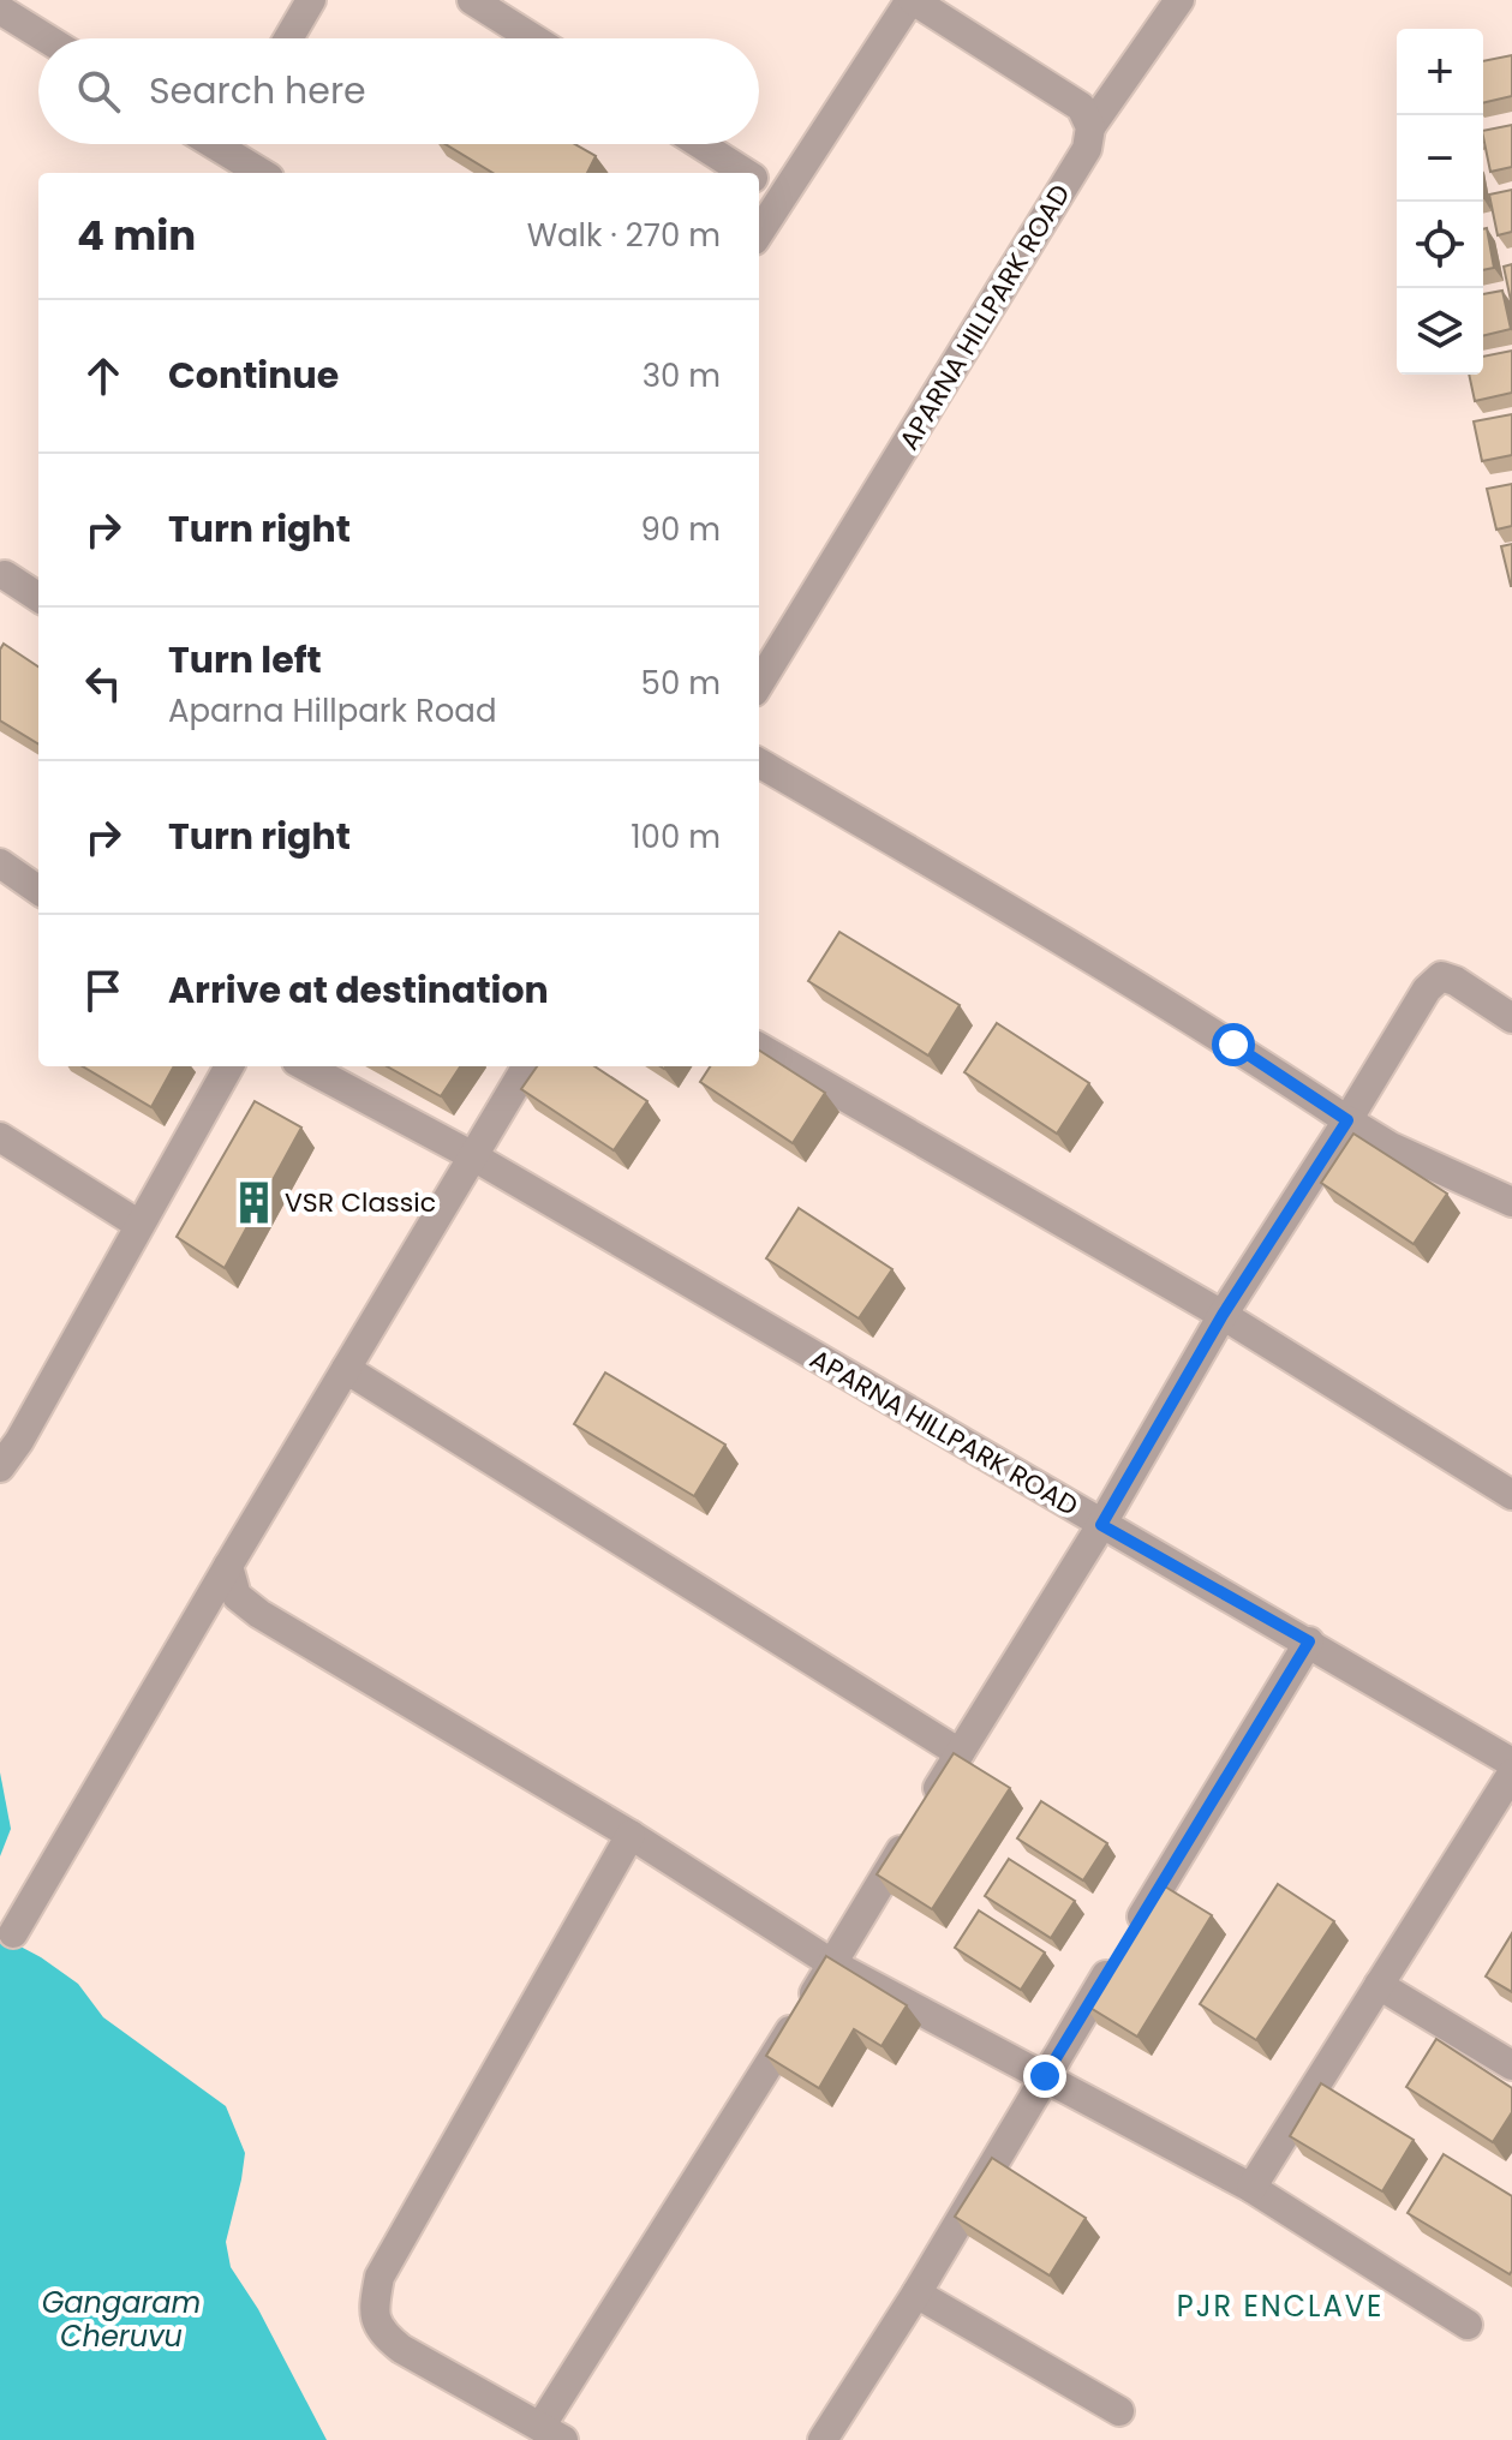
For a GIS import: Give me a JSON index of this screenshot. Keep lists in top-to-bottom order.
{
  "streets": {
    "street": ["APARNA HILLPARK ROAD"]
  },
  "districts": ["PJR ENCLAVE"],
  "water": ["Gangaram Cheruvu"],
  "places": {
    "building": ["VSR Classic"]
  },
  "page": {
    "map_buttons": ["+", "−"],
    "search": "Search here",
    "heading": ["4 min", "Walk · 270 m"],
    "list": [
      ["Continue", "30 m"],
      ["Turn right", "90 m"],
      ["Turn left", "Aparna Hillpark Road", "50 m"],
      ["Turn right", "100 m"],
      "Arrive at destination"
    ]
  }
}
